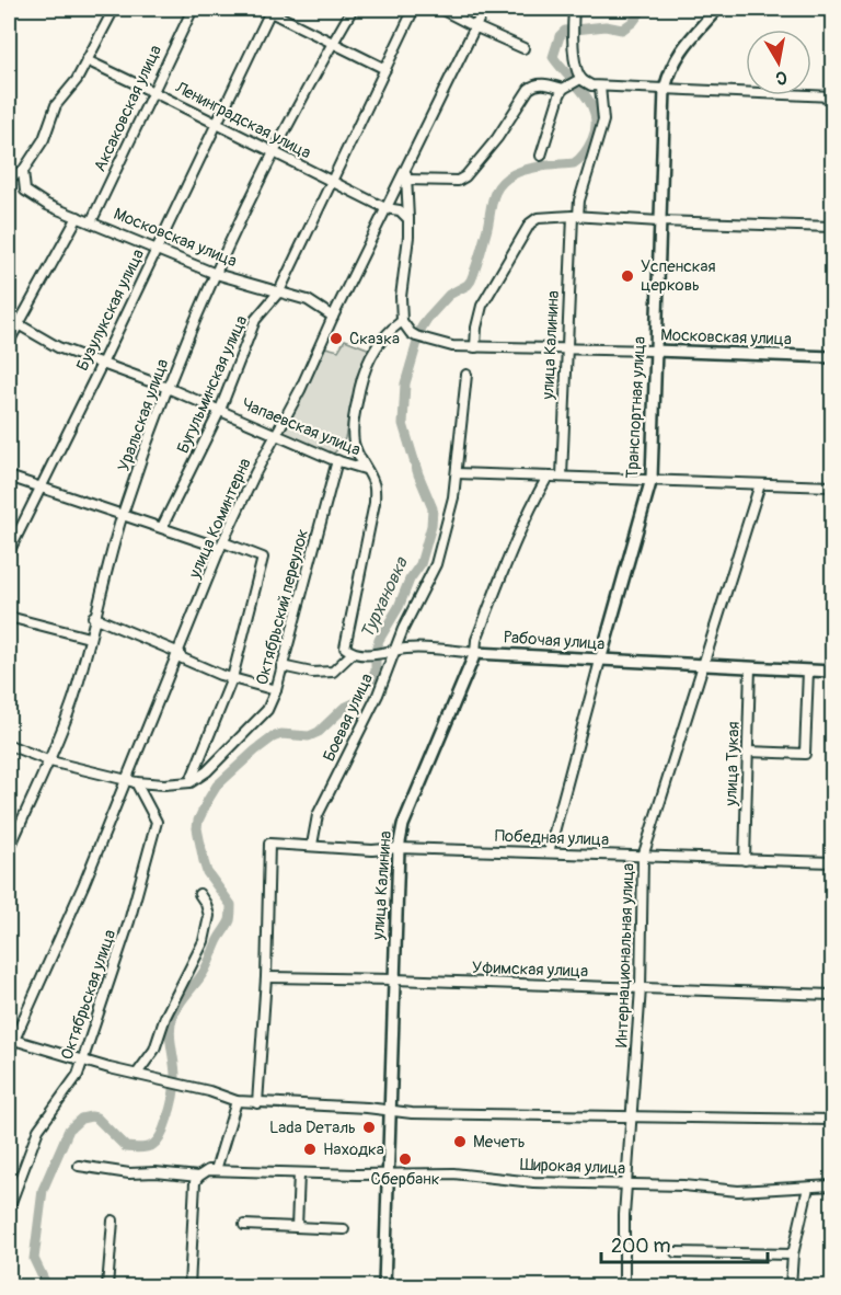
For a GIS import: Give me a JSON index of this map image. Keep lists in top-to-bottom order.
{
  "streets": {
    "main road": [
      "Московская улица",
      "улица Калинина",
      "Транспортная улица",
      "Рабочая улица"
    ],
    "street": [
      "Аксаковская улица",
      "Ленинградская улица",
      "Бузулукская улица",
      "Бугульминская улица",
      "Уральская улица",
      "Чапаевская улица",
      "улица Коминтерна",
      "Октябрьский переулок",
      "Боевая улица",
      "улица Тукая",
      "Победная улица",
      "Интернациональная улица",
      "Уфимская улица",
      "Октябрьская улица",
      "Широкая улица"
    ]
  },
  "crossings": [
    ["Аксаковская улица", "Ленинградская улица"],
    ["Аксаковская улица", "Московская улица"],
    ["Ленинградская улица", "Бузулукская улица"],
    ["Ленинградская улица", "Бугульминская улица"],
    ["Ленинградская улица", "Уральская улица"],
    ["Ленинградская улица", "улица Коминтерна"],
    ["Московская улица", "Бузулукская улица"],
    ["Московская улица", "улица Калинина"],
    ["Московская улица", "Бугульминская улица"],
    ["Московская улица", "Транспортная улица"],
    ["Московская улица", "Уральская улица"],
    ["Московская улица", "улица Коминтерна"],
    ["Бузулукская улица", "Чапаевская улица"],
    ["улица Калинина", "Рабочая улица"],
    ["улица Калинина", "Победная улица"],
    ["улица Калинина", "Уфимская улица"],
    ["улица Калинина", "Широкая улица"],
    ["Бугульминская улица", "Чапаевская улица"],
    ["Транспортная улица", "Рабочая улица"],
    ["Транспортная улица", "Победная улица"],
    ["Уральская улица", "Чапаевская улица"],
    ["Чапаевская улица", "улица Коминтерна"],
    ["Чапаевская улица", "Октябрьский переулок"],
    ["Рабочая улица", "Боевая улица"],
    ["Рабочая улица", "улица Тукая"],
    ["Рабочая улица", "Интернациональная улица"],
    ["Боевая улица", "Победная улица"],
    ["улица Тукая", "Победная улица"],
    ["Победная улица", "Интернациональная улица"],
    ["Победная улица", "Уфимская улица"],
    ["Интернациональная улица", "Уфимская улица"],
    ["Интернациональная улица", "Широкая улица"]
  ],
  "water": ["Турхановка"],
  "places": [
    "Успенская церковь",
    "Сказка",
    "Lada Dеталь",
    "Мечеть",
    "Находка",
    "Сбербанк"
  ],
  "scale_bar": "200 m",
  "north": "bottom"
}
